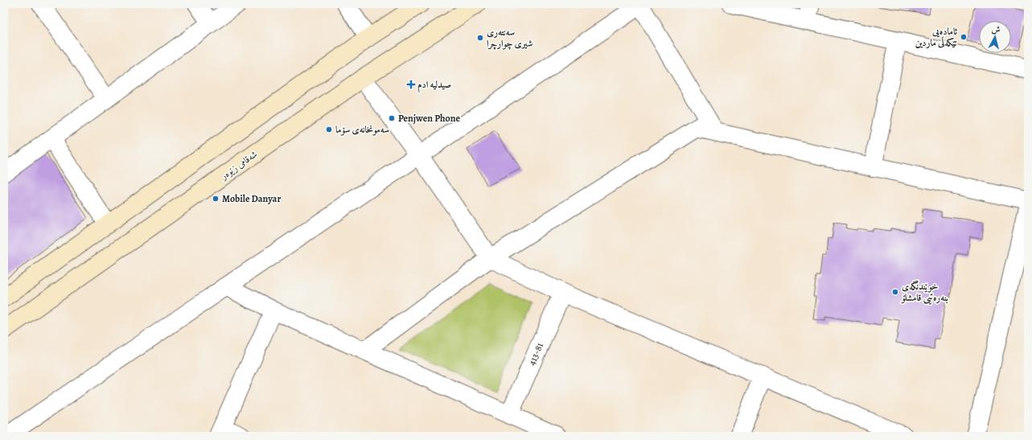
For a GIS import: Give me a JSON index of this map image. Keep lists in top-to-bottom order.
{
  "streets": {
    "main road": ["شەقامی زێوەر"],
    "street": ["413-81"]
  },
  "places": {
    "other": [
      "ئامادەیی تێکەڵی ماردین",
      "سەنتەری شیری چوارچرا",
      "Penjwen Phone",
      "سەمونخانەی سۆما",
      "Mobile Danyar",
      "خوێندنگەی بنەرەتیی قامشلۆ"
    ],
    "health": ["صیدلیە ادم"]
  },
  "north": "top"
}
